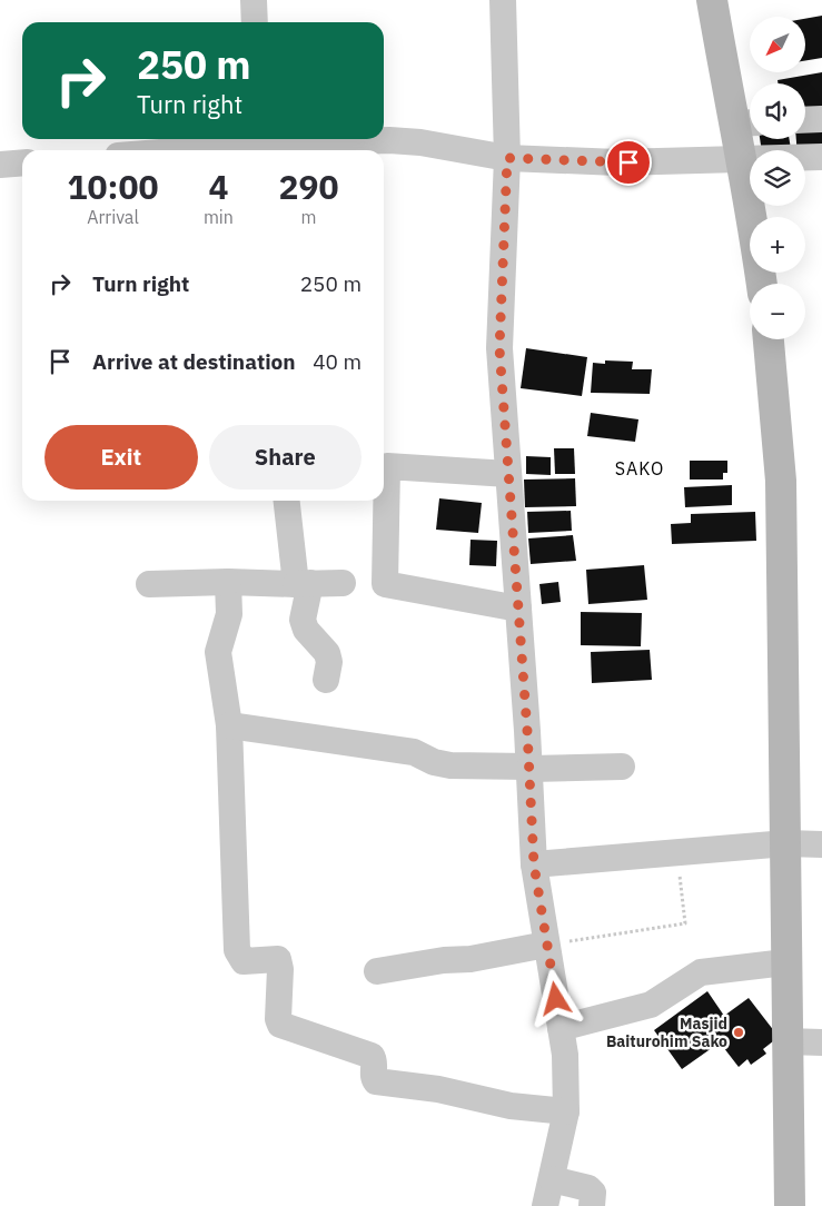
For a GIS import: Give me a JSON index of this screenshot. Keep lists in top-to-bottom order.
{
  "districts": ["SAKO"],
  "places": ["Masjid Baiturohim Sako"],
  "north": "bottom left",
  "page": {
    "map_buttons": ["+", "−"],
    "turn": ["250 m", "Turn right"],
    "eta": [
      "10:00",
      "Arrival",
      "4",
      "min",
      "290",
      "m"
    ],
    "list": [
      {
        "name": "Turn right",
        "value": "250 m"
      },
      {
        "name": "Arrive at destination",
        "value": "40 m"
      }
    ],
    "buttons": ["Exit", "Share"]
  }
}
